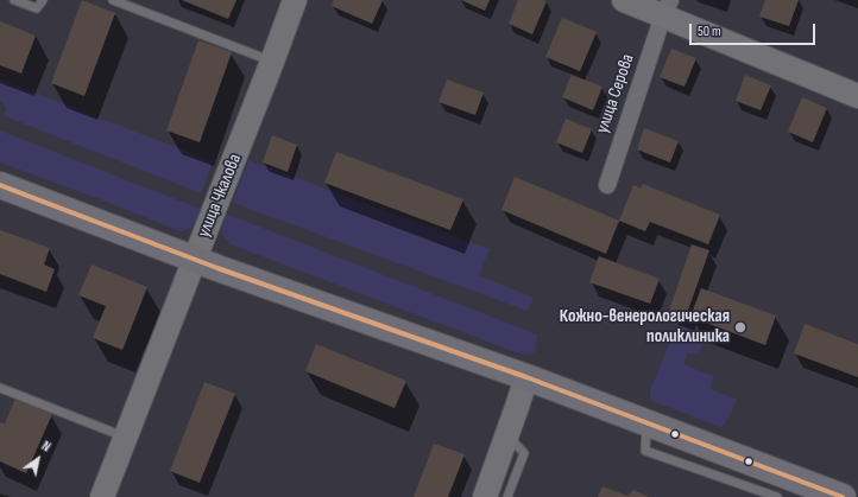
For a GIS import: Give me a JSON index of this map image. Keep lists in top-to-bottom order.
{
  "streets": {
    "street": ["улица Серова", "улица Чкалова"]
  },
  "places": ["Кожно-венерологическая поликлиника"],
  "scale_bar": "50 m",
  "north": "top right"
}
